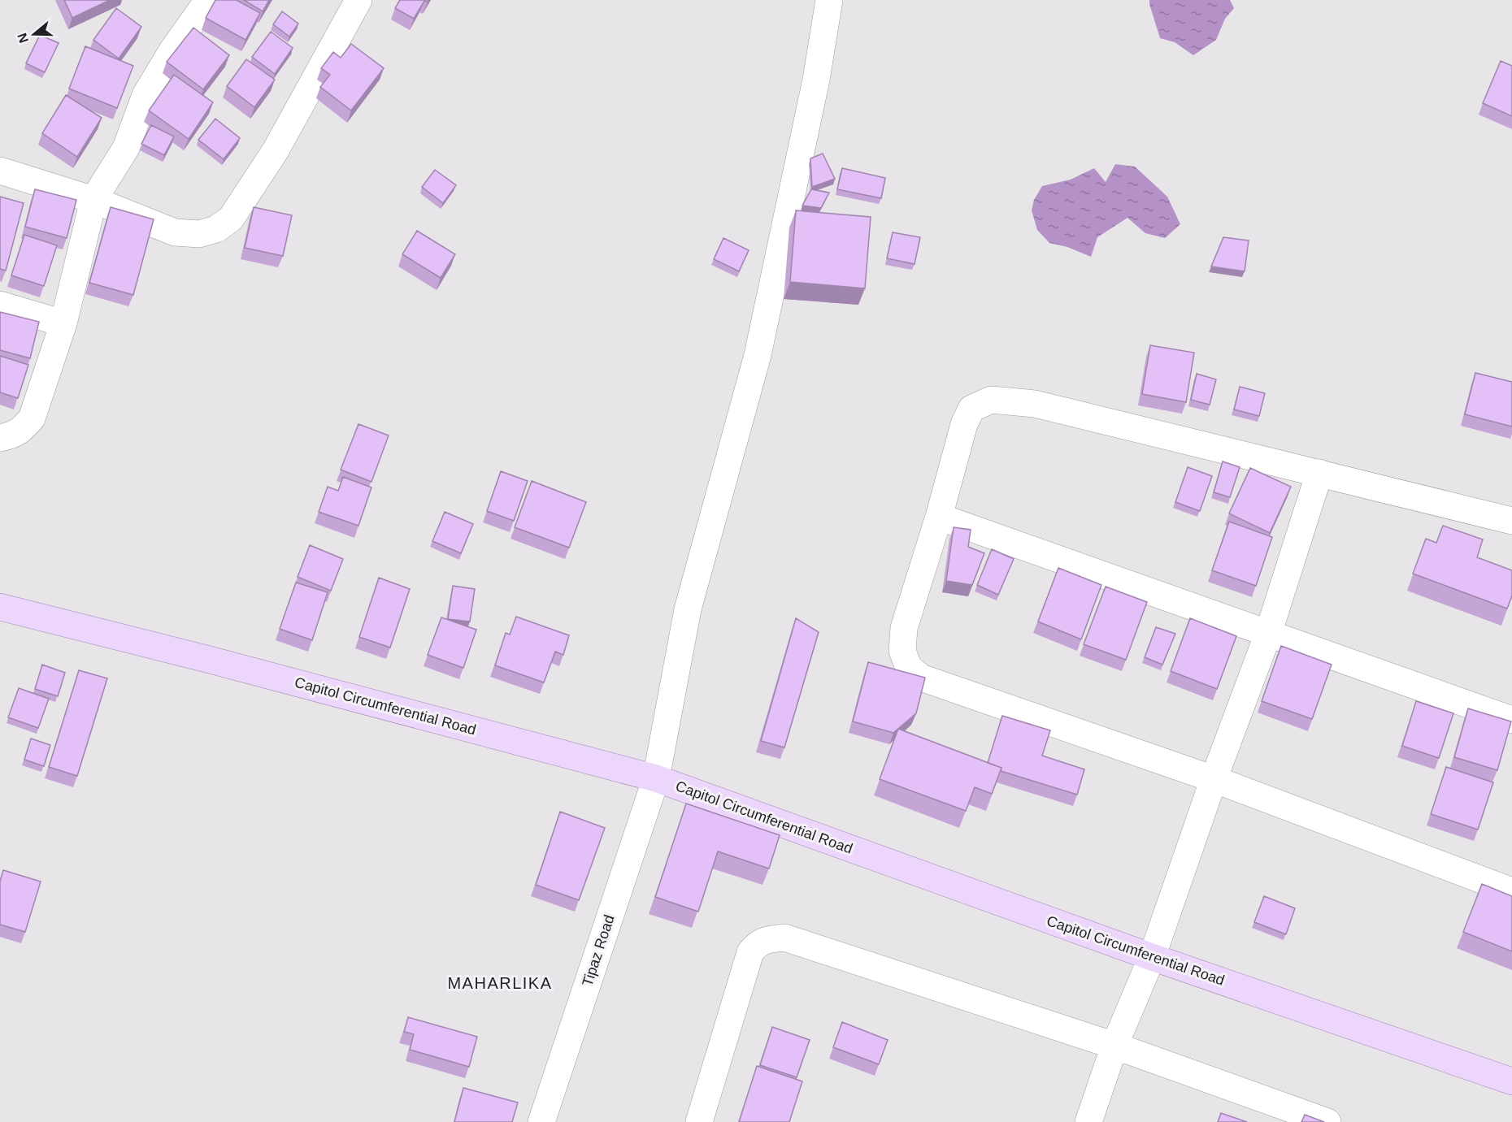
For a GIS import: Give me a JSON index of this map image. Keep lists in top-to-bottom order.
{
  "streets": {
    "main road": ["Capitol Circumferential Road"],
    "street": ["Tipaz Road"]
  },
  "crossings": [
    ["Capitol Circumferential Road", "Tipaz Road"]
  ],
  "districts": ["MAHARLIKA"],
  "north": "left"
}
